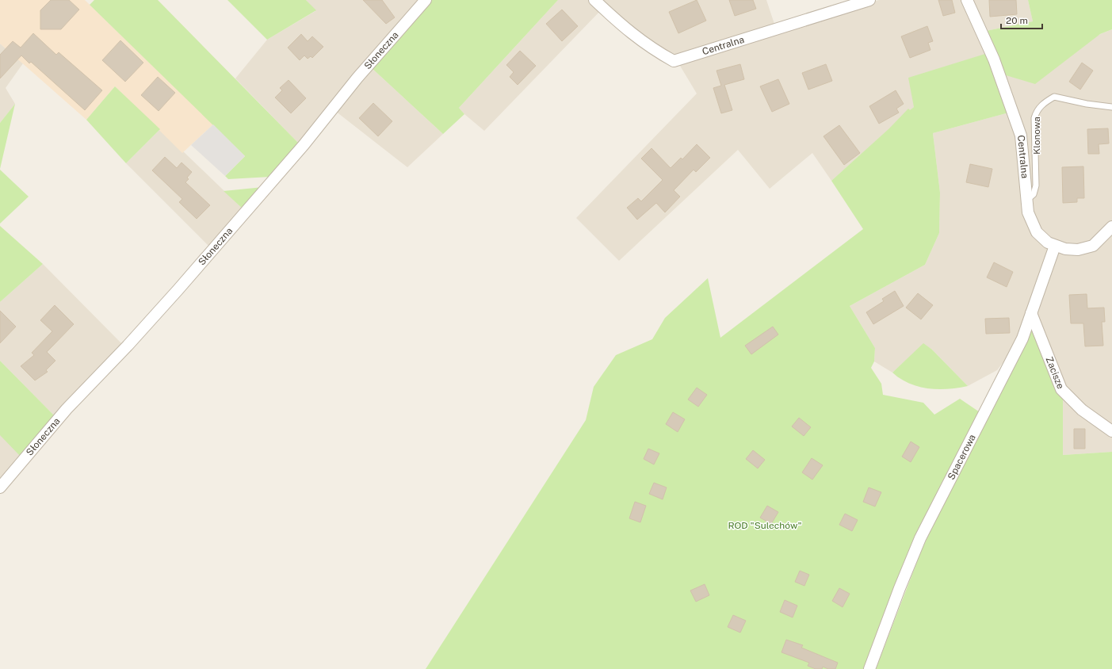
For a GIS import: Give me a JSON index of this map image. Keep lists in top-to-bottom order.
{
  "streets": {
    "street": [
      "Centralna",
      "Słoneczna",
      "Zacisze",
      "Spacerowa"
    ],
    "lane": ["Klonowa"]
  },
  "crossings": [
    ["Centralna", "Klonowa"],
    ["Centralna", "Spacerowa"],
    ["Zacisze", "Spacerowa"]
  ],
  "parks": ["ROD \"Sulechów\""],
  "scale_bar": "20 m"
}
